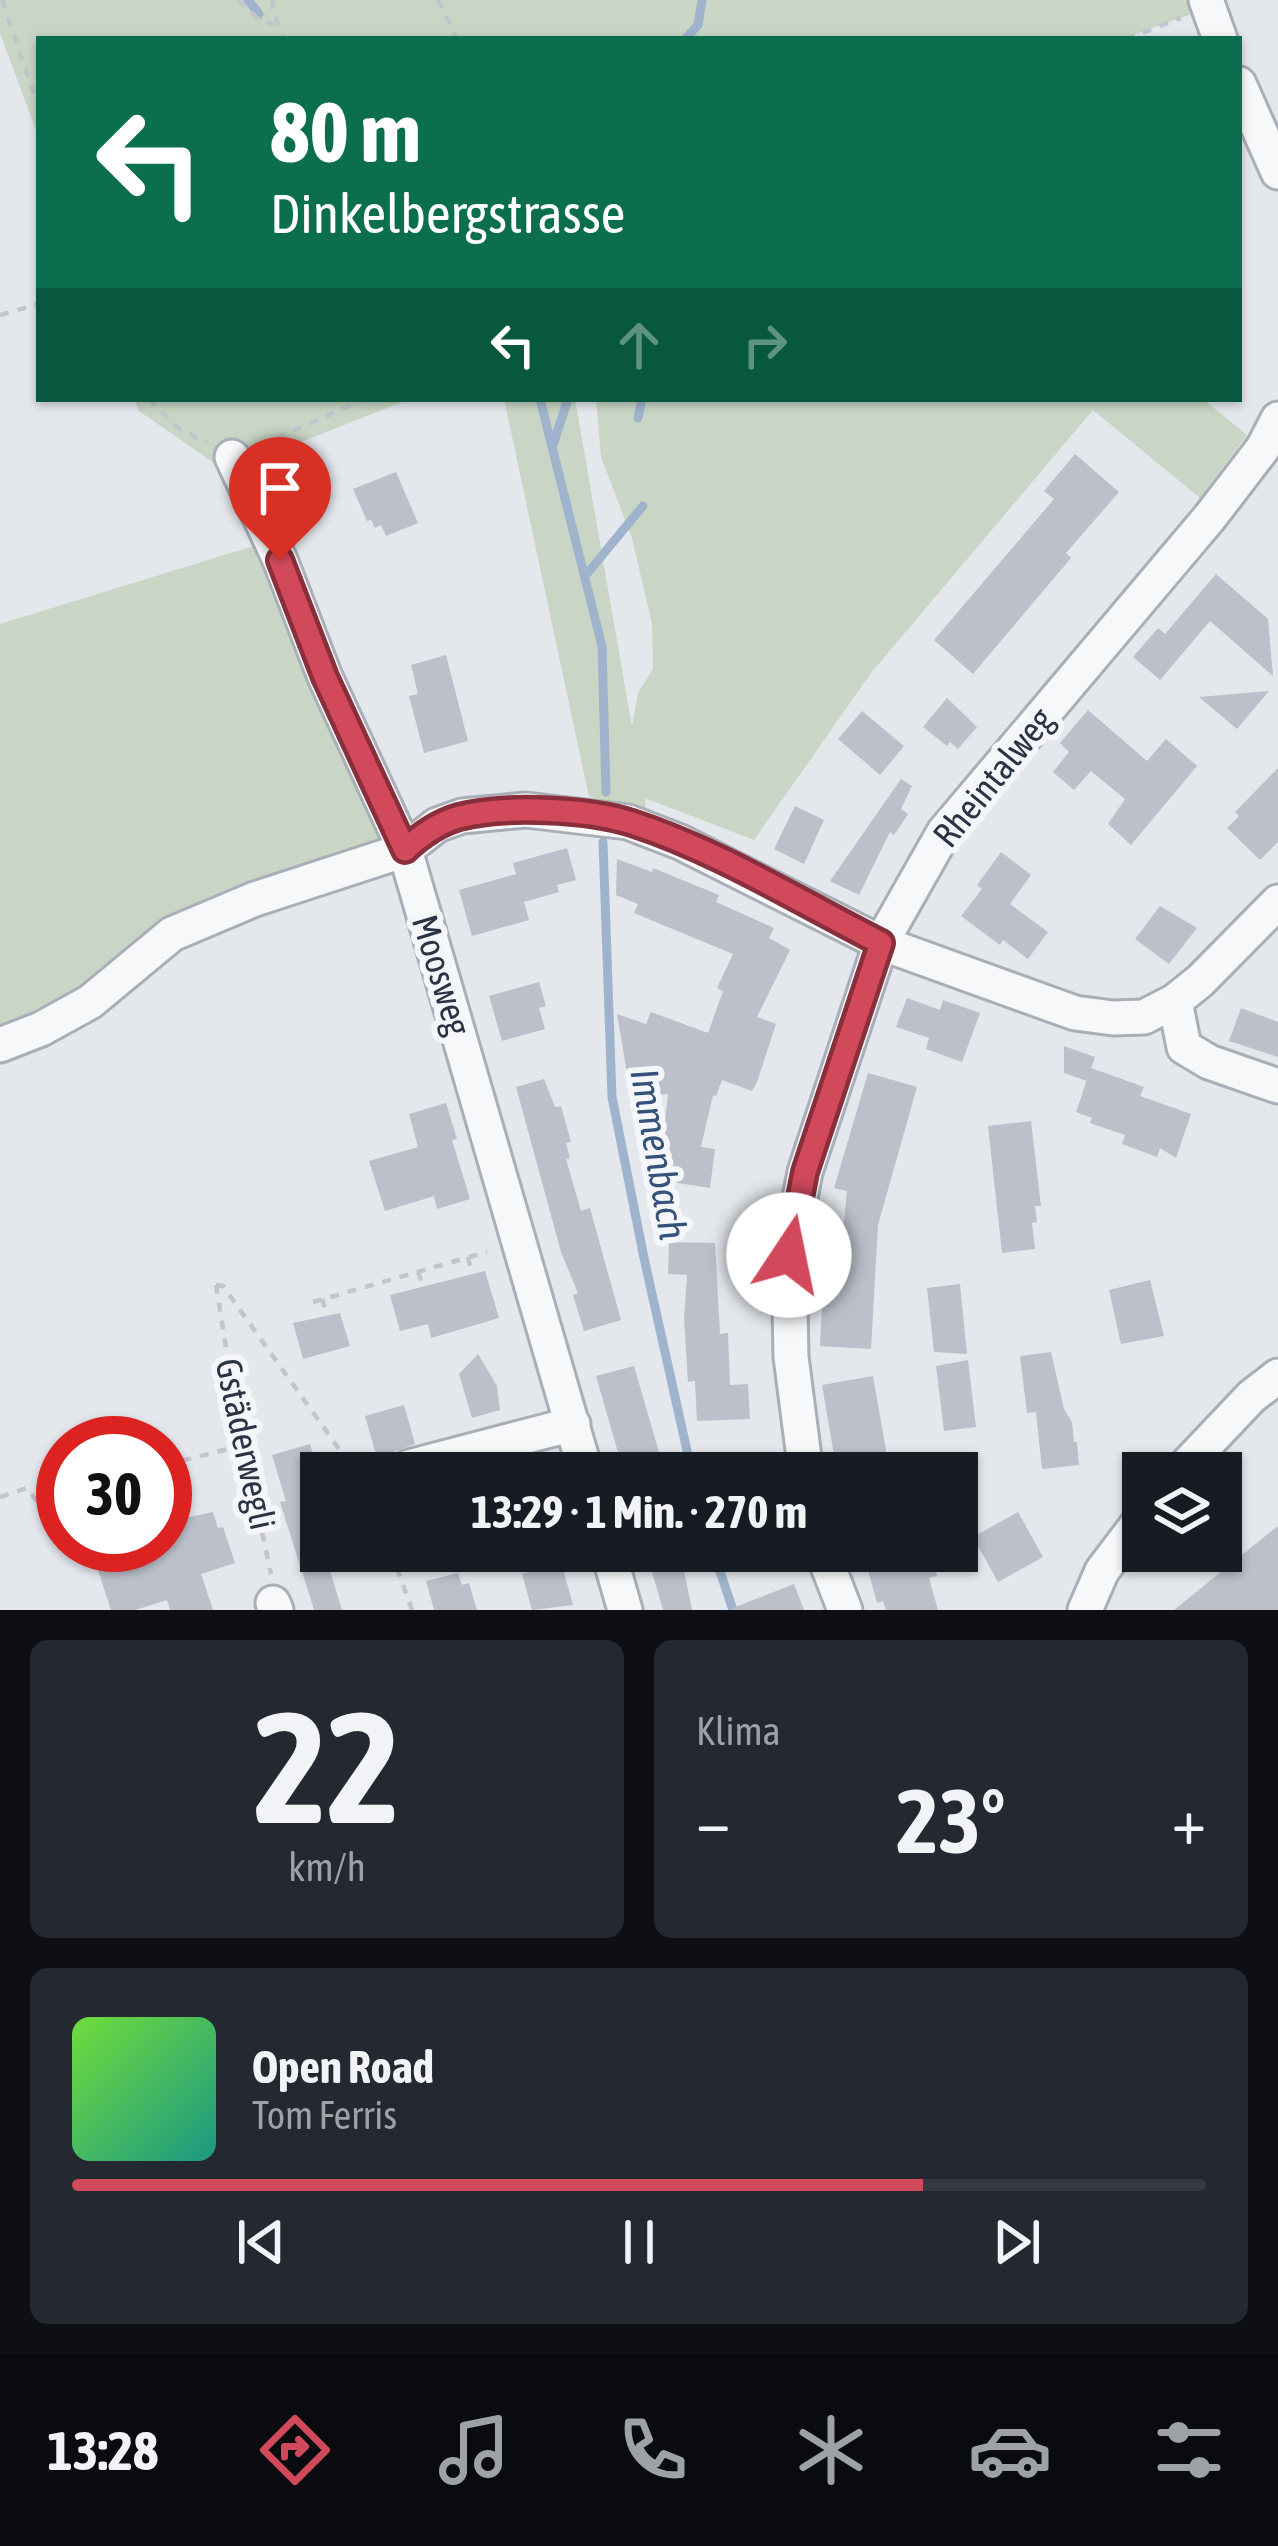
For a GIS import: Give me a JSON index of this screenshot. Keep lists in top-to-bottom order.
{
  "streets": {
    "street": ["Rheintalweg", "Moosweg"],
    "path": ["Gstäderwegli"]
  },
  "water": ["Immenbach"],
  "page": {
    "turn": ["80 m", "Dinkelbergstrasse"],
    "limit": "30",
    "trip": "13:29 · 1 Min. · 270 m",
    "tile": [
      ["22", "km/h"],
      "Klima"
    ],
    "heat": ["−", "23°", "+"],
    "song": ["Open Road", "Tom Ferris"],
    "tabs": "13:28"
  }
}
